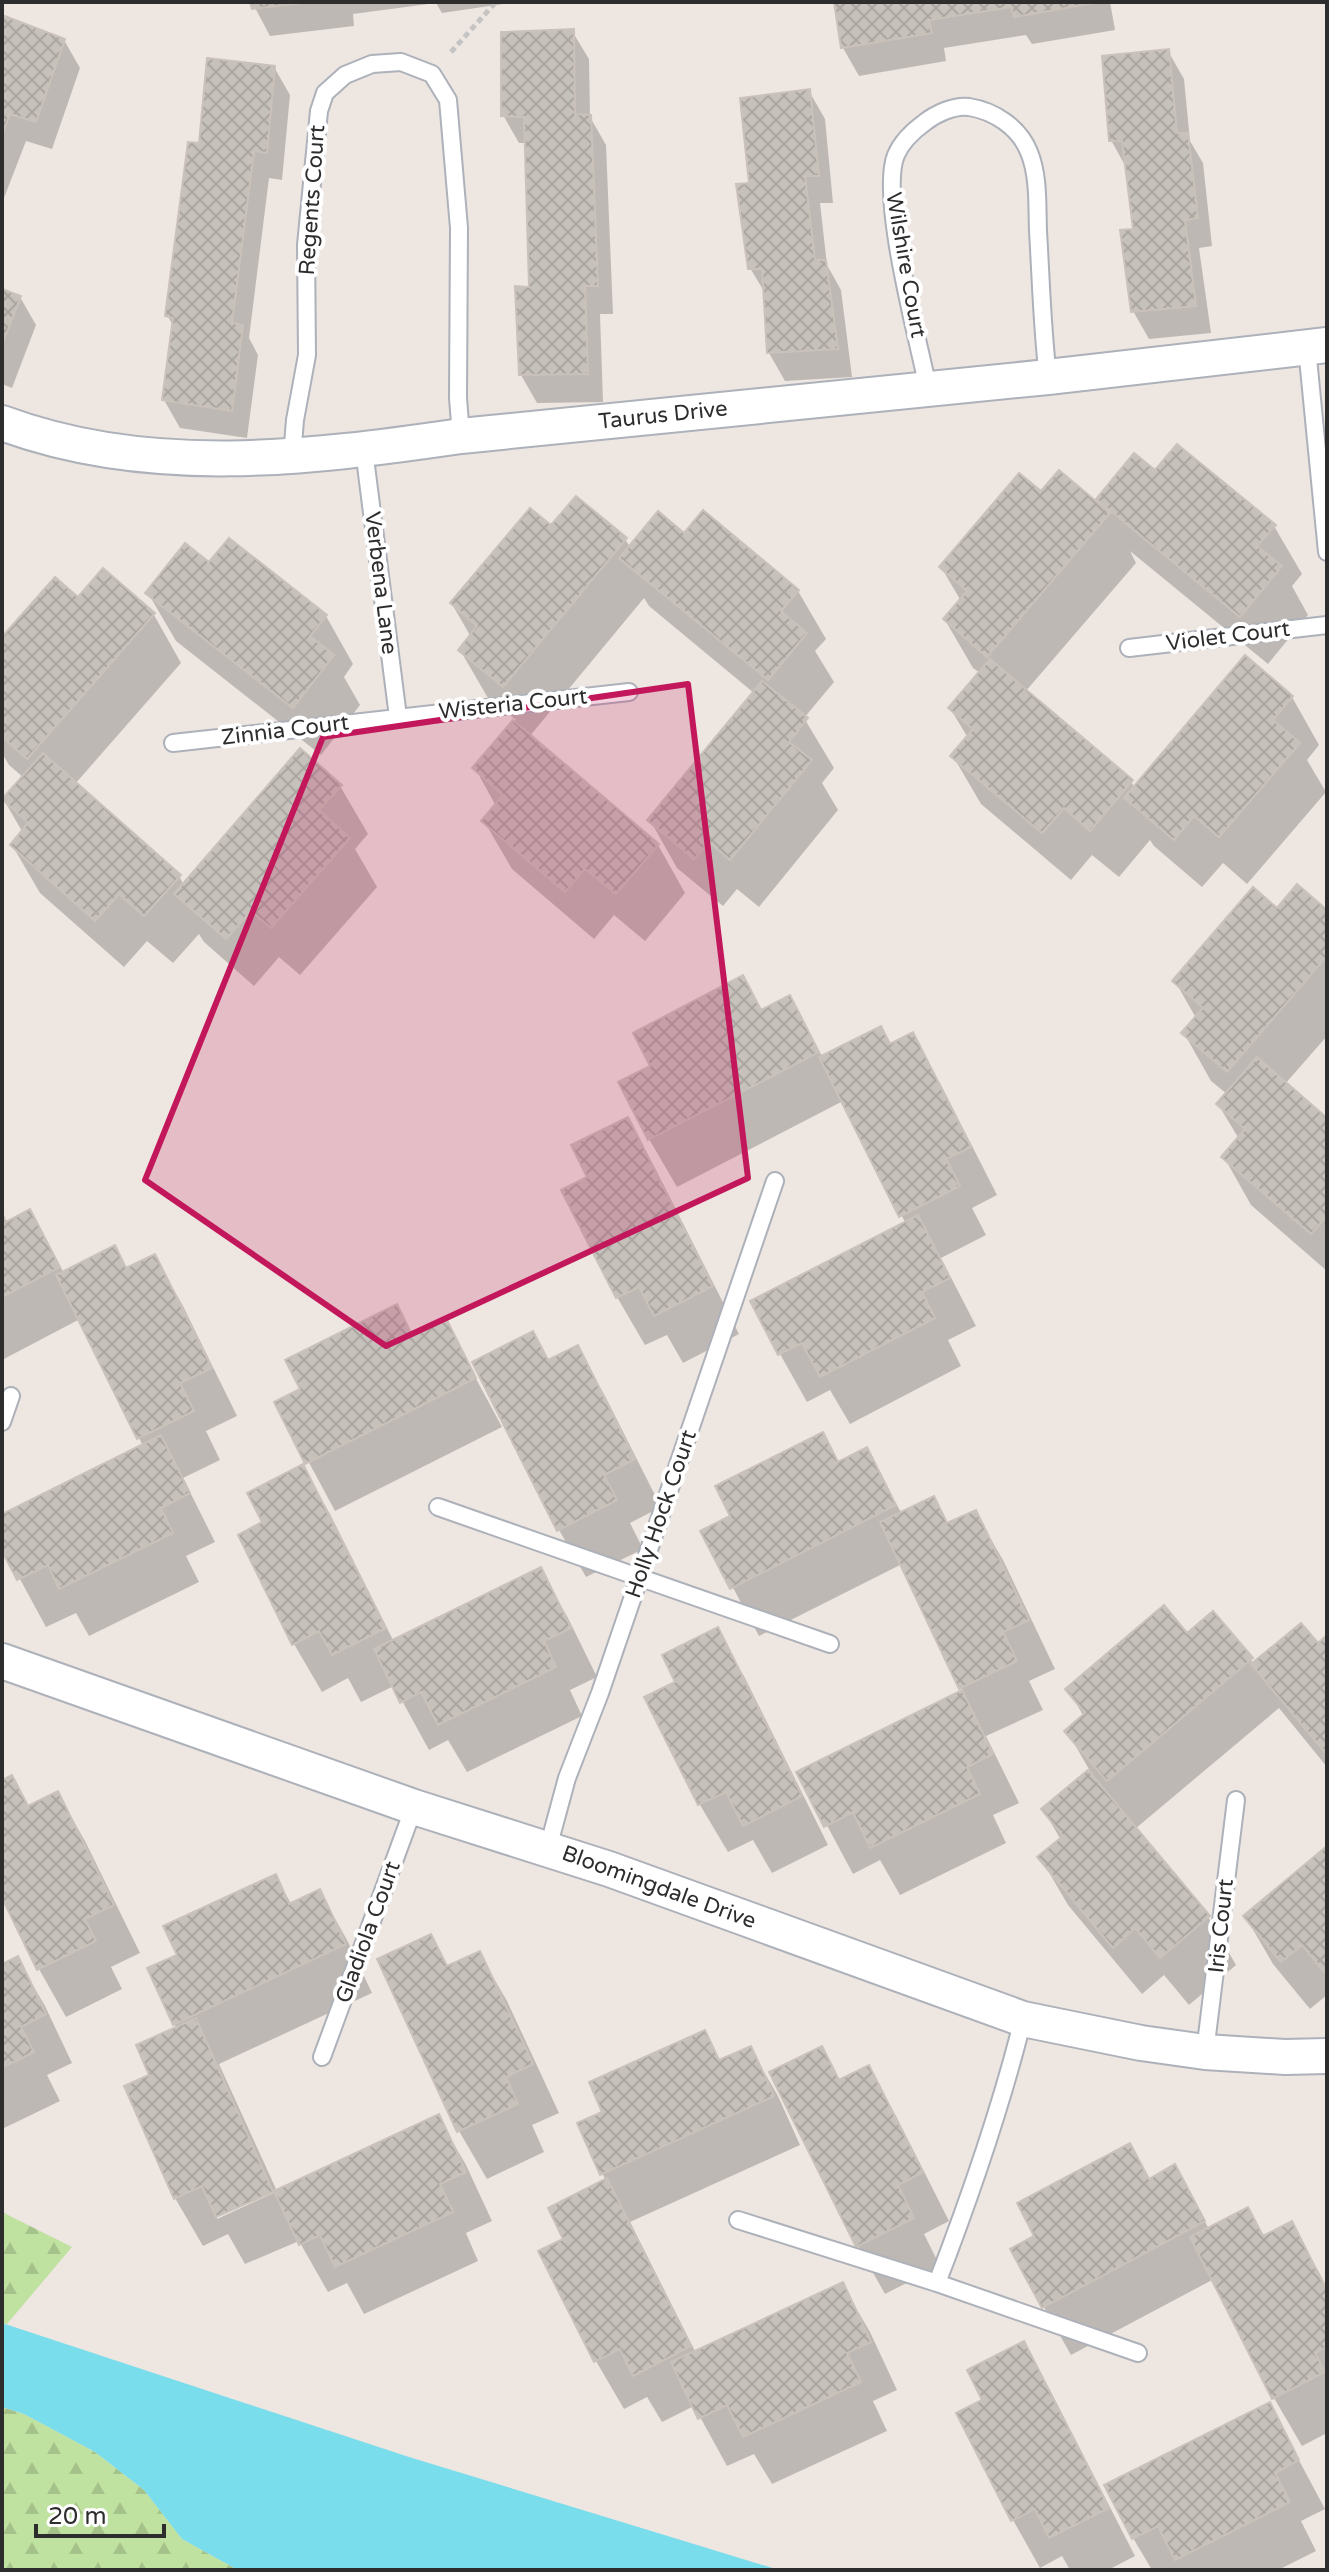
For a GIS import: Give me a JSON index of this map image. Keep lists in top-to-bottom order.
{
  "streets": {
    "street": ["Taurus Drive", "Bloomingdale Drive"],
    "lane": [
      "Regents Court",
      "Wilshire Court",
      "Verbena Lane",
      "Violet Court",
      "Wisteria Court",
      "Zinnia Court",
      "Holly Hock Court",
      "Iris Court",
      "Gladiola Court"
    ]
  },
  "crossings": [
    ["Regents Court", "Taurus Drive"],
    ["Wilshire Court", "Taurus Drive"],
    ["Taurus Drive", "Verbena Lane"],
    ["Verbena Lane", "Wisteria Court"],
    ["Verbena Lane", "Zinnia Court"],
    ["Wisteria Court", "Zinnia Court"],
    ["Holly Hock Court", "Bloomingdale Drive"],
    ["Bloomingdale Drive", "Iris Court"],
    ["Bloomingdale Drive", "Gladiola Court"]
  ],
  "scale_bar": "20 m"
}
